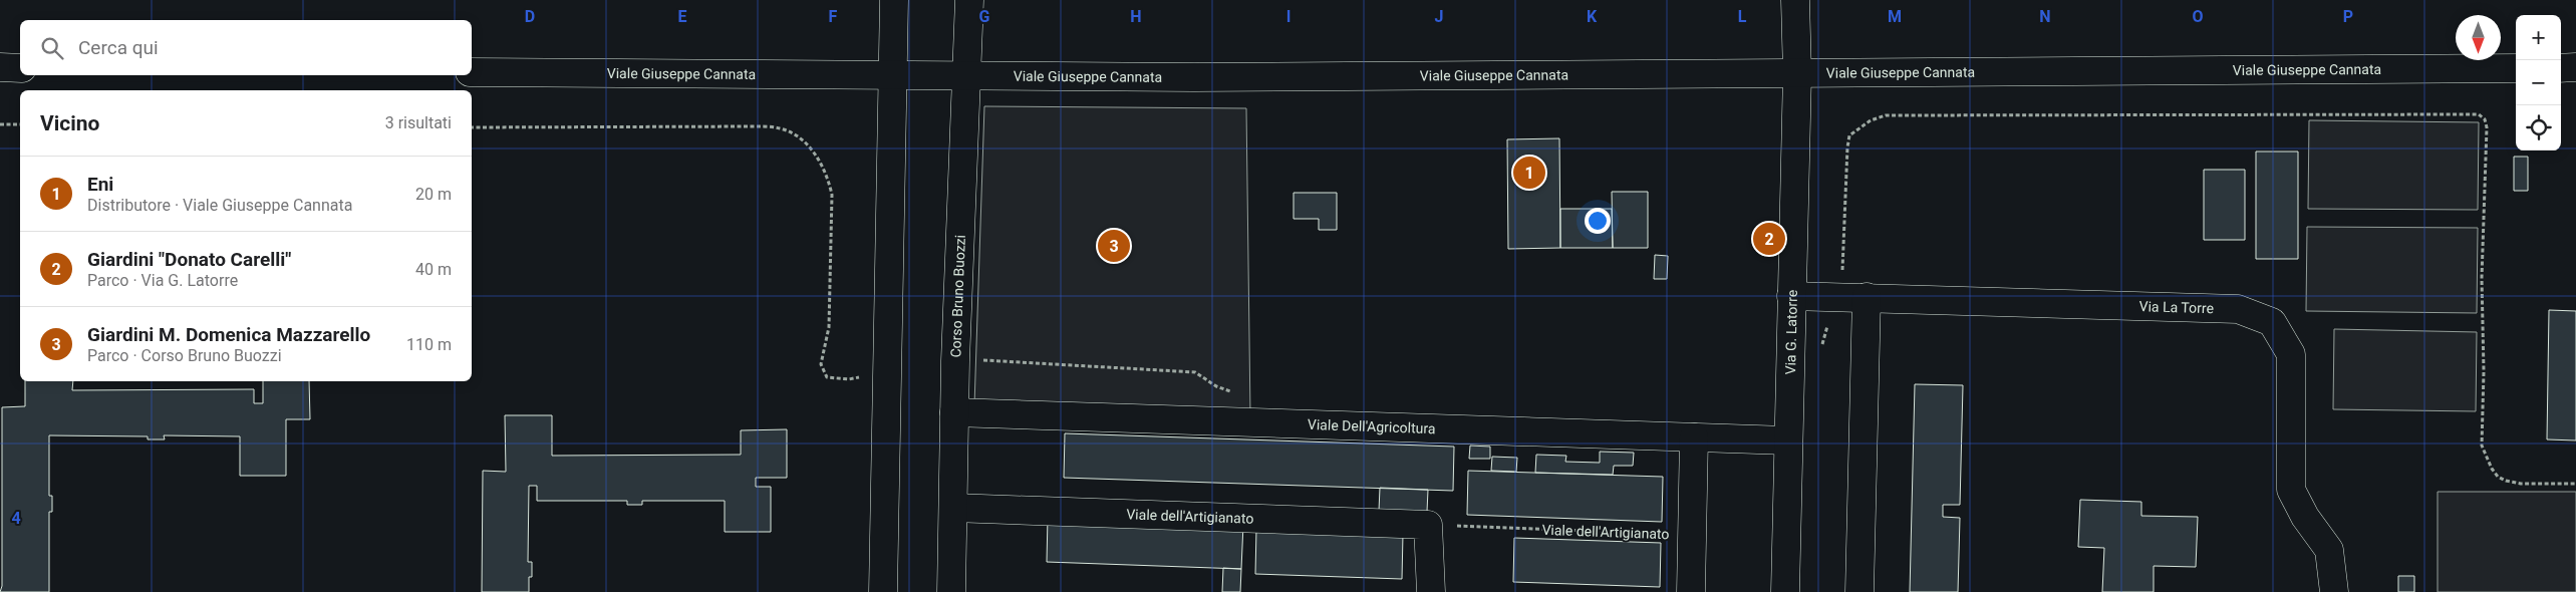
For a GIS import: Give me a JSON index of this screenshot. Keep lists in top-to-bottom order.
{
  "streets": {
    "street": [
      "Viale Giuseppe Cannata",
      "Corso Bruno Buozzi",
      "Via La Torre",
      "Via G. Latorre",
      "Viale Dell'Agricoltura",
      "Viale dell'Artigianato"
    ]
  },
  "crossings": [
    ["Viale Giuseppe Cannata", "Corso Bruno Buozzi"],
    ["Viale Giuseppe Cannata", "Via G. Latorre"],
    ["Corso Bruno Buozzi", "Viale Dell'Agricoltura"],
    ["Corso Bruno Buozzi", "Viale dell'Artigianato"],
    ["Via La Torre", "Via G. Latorre"],
    ["Via G. Latorre", "Viale Dell'Agricoltura"]
  ],
  "north": "bottom",
  "page": {
    "map_buttons": ["+", "−"],
    "search": "Cerca qui",
    "heading": ["Vicino", "3 risultati"],
    "pins": ["1", "2", "3"],
    "list": [
      {
        "mark": "1",
        "name": "Eni",
        "note": "Distributore · Viale Giuseppe Cannata",
        "value": "20 m"
      },
      {
        "mark": "2",
        "name": "Giardini \"Donato Carelli\"",
        "note": "Parco · Via G. Latorre",
        "value": "40 m"
      },
      {
        "mark": "3",
        "name": "Giardini M. Domenica Mazzarello",
        "note": "Parco · Corso Bruno Buozzi",
        "value": "110 m"
      }
    ]
  },
  "grid": {
    "columns": [
      "D",
      "E",
      "F",
      "G",
      "H",
      "I",
      "J",
      "K",
      "L",
      "M",
      "N",
      "O",
      "P"
    ],
    "rows": ["4"]
  }
}
